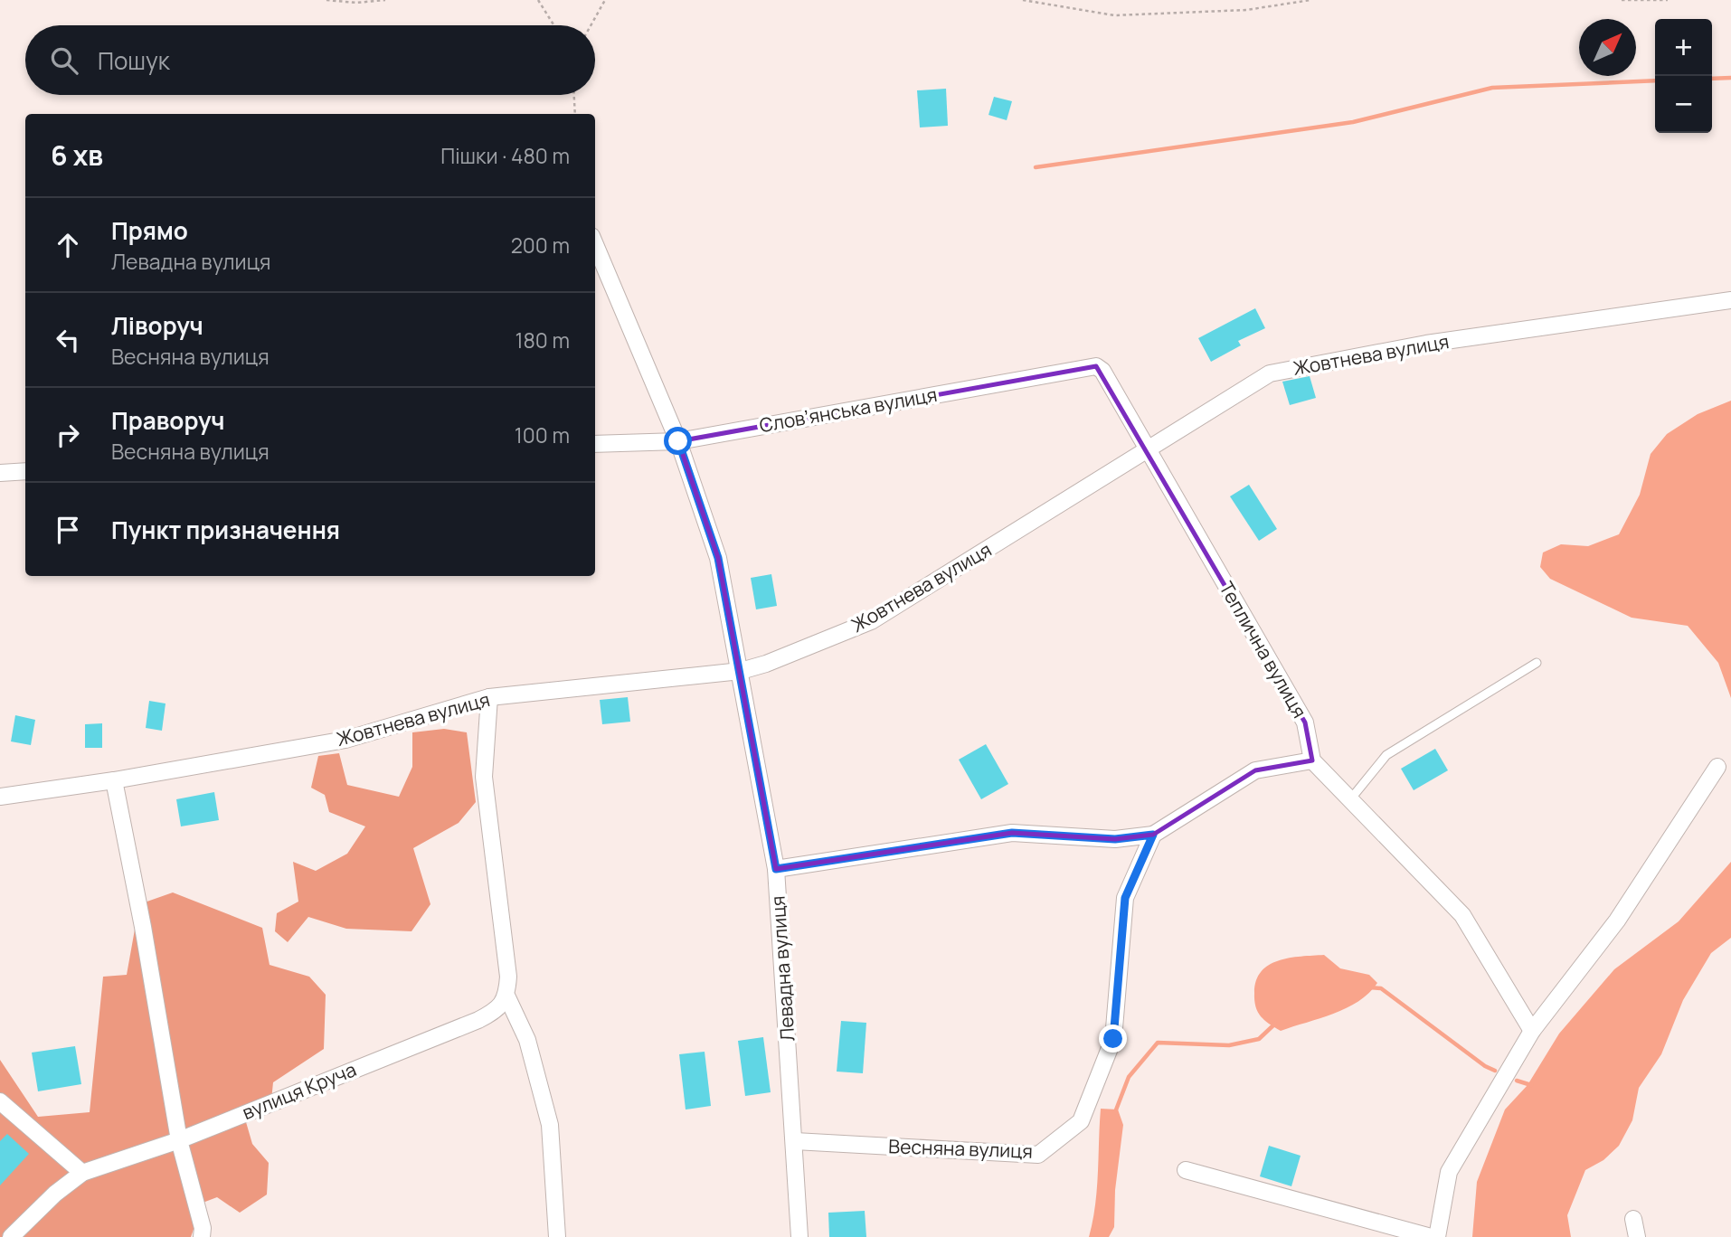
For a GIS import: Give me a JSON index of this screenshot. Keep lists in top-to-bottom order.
{
  "streets": {
    "street": [
      "Жовтнева вулиця",
      "Словʼянська вулиця",
      "Теплична вулиця",
      "Левадна вулиця",
      "вулиця Круча",
      "Весняна вулиця"
    ]
  },
  "crossings": [
    ["Жовтнева вулиця", "Теплична вулиця"],
    ["Жовтнева вулиця", "Левадна вулиця"],
    ["Словʼянська вулиця", "Теплична вулиця"],
    ["Словʼянська вулиця", "Левадна вулиця"],
    ["Левадна вулиця", "Весняна вулиця"]
  ],
  "north": "top right",
  "page": {
    "map_buttons": ["+", "−"],
    "search": "Пошук",
    "heading": ["6 хв", "Пішки · 480 m"],
    "list": [
      ["Прямо", "Левадна вулиця", "200 m"],
      ["Ліворуч", "Весняна вулиця", "180 m"],
      ["Праворуч", "Весняна вулиця", "100 m"],
      "Пункт призначення"
    ]
  }
}
